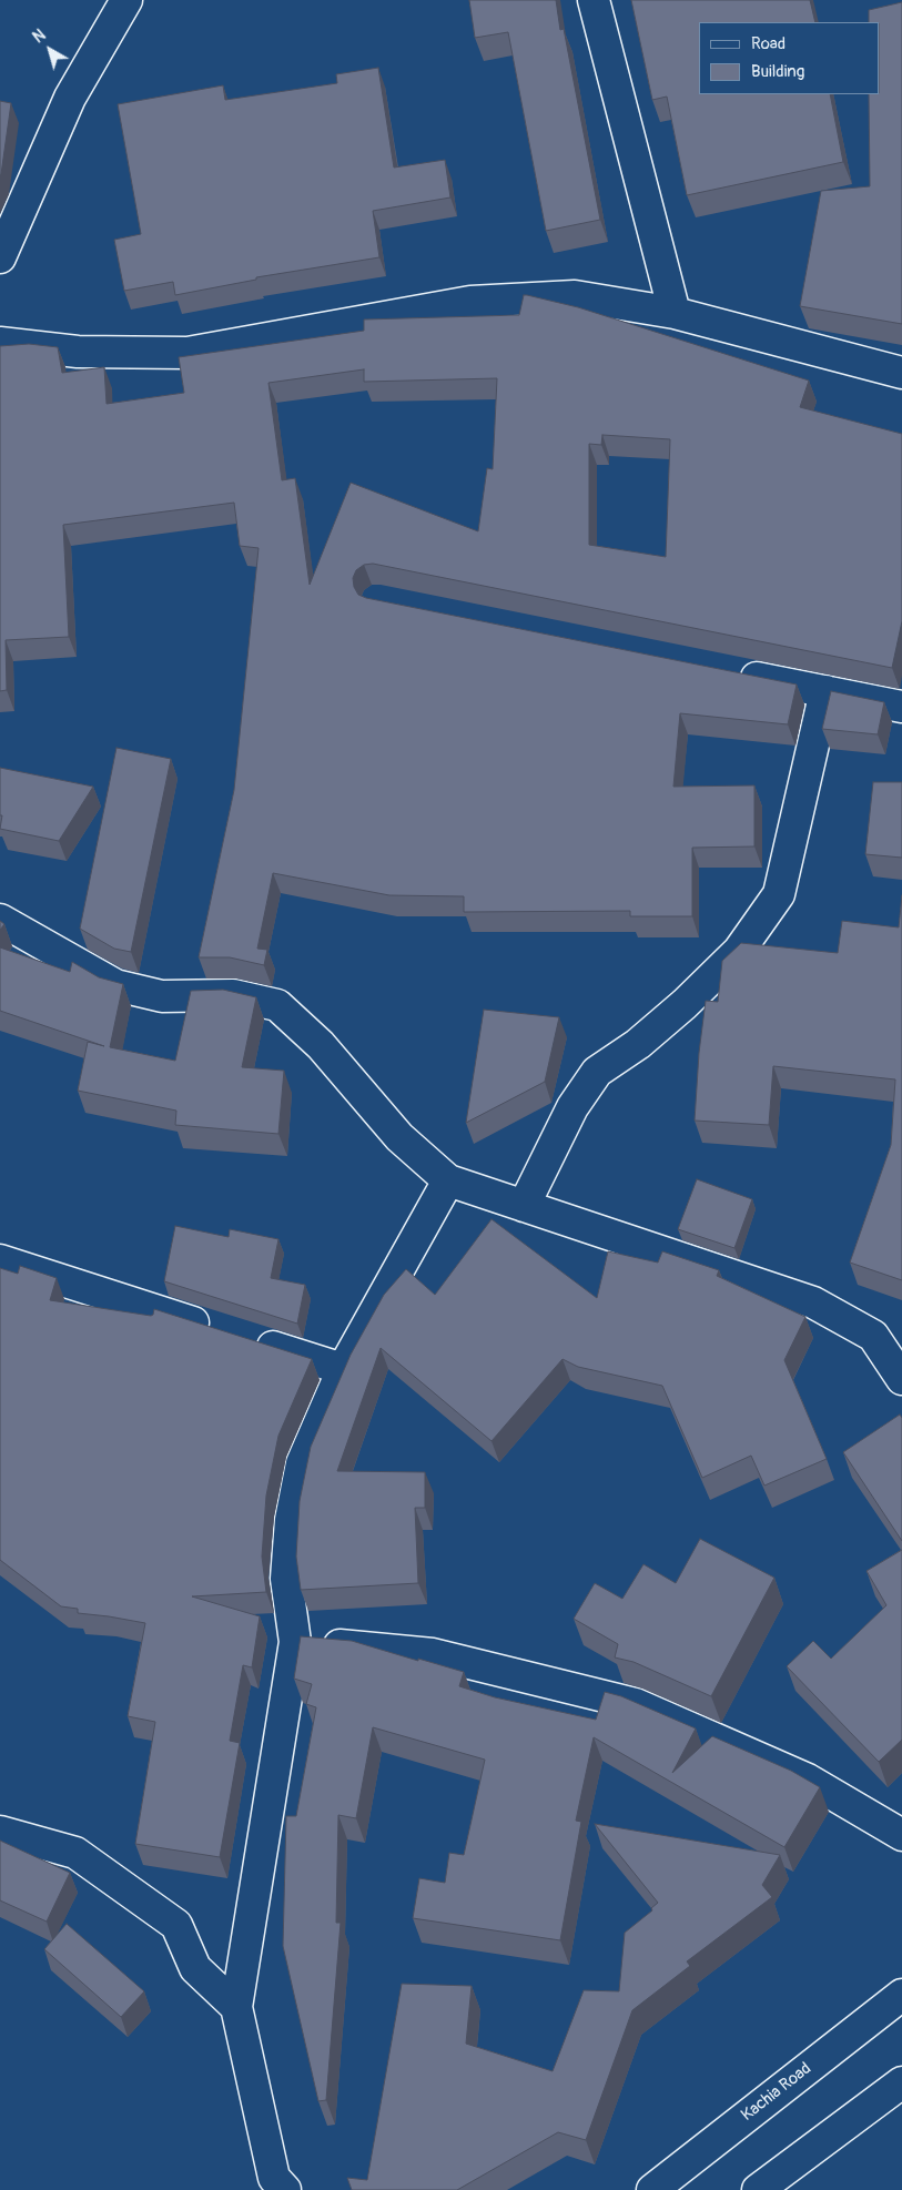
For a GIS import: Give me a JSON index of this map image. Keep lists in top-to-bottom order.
{
  "streets": {
    "main road": ["Kachia Road"]
  },
  "legend": ["Road", "Building"],
  "north": "top left"
}
